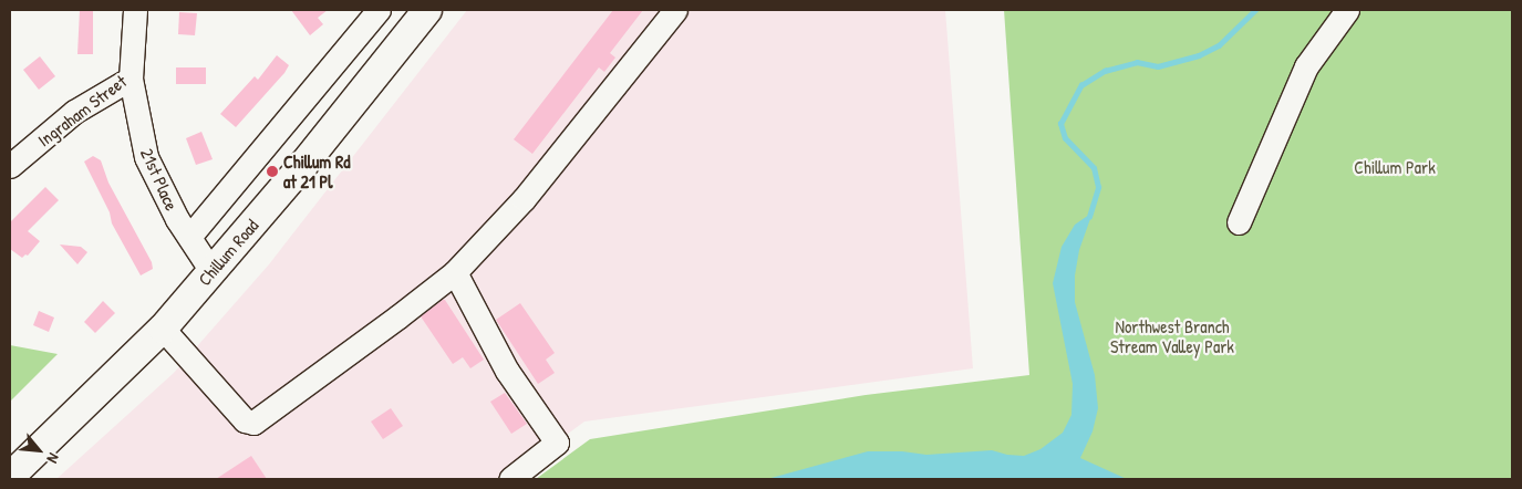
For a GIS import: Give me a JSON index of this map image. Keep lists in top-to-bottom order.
{
  "streets": {
    "main road": ["Chillum Road"],
    "street": ["Ingraham Street", "21st Place"]
  },
  "crossings": [
    ["Ingraham Street", "21st Place"],
    ["21st Place", "Chillum Road"]
  ],
  "parks": ["Chillum Park", "Northwest Branch Stream Valley Park"],
  "places": ["Chillum Rd at 21 Pl"],
  "north": "bottom right"
}
